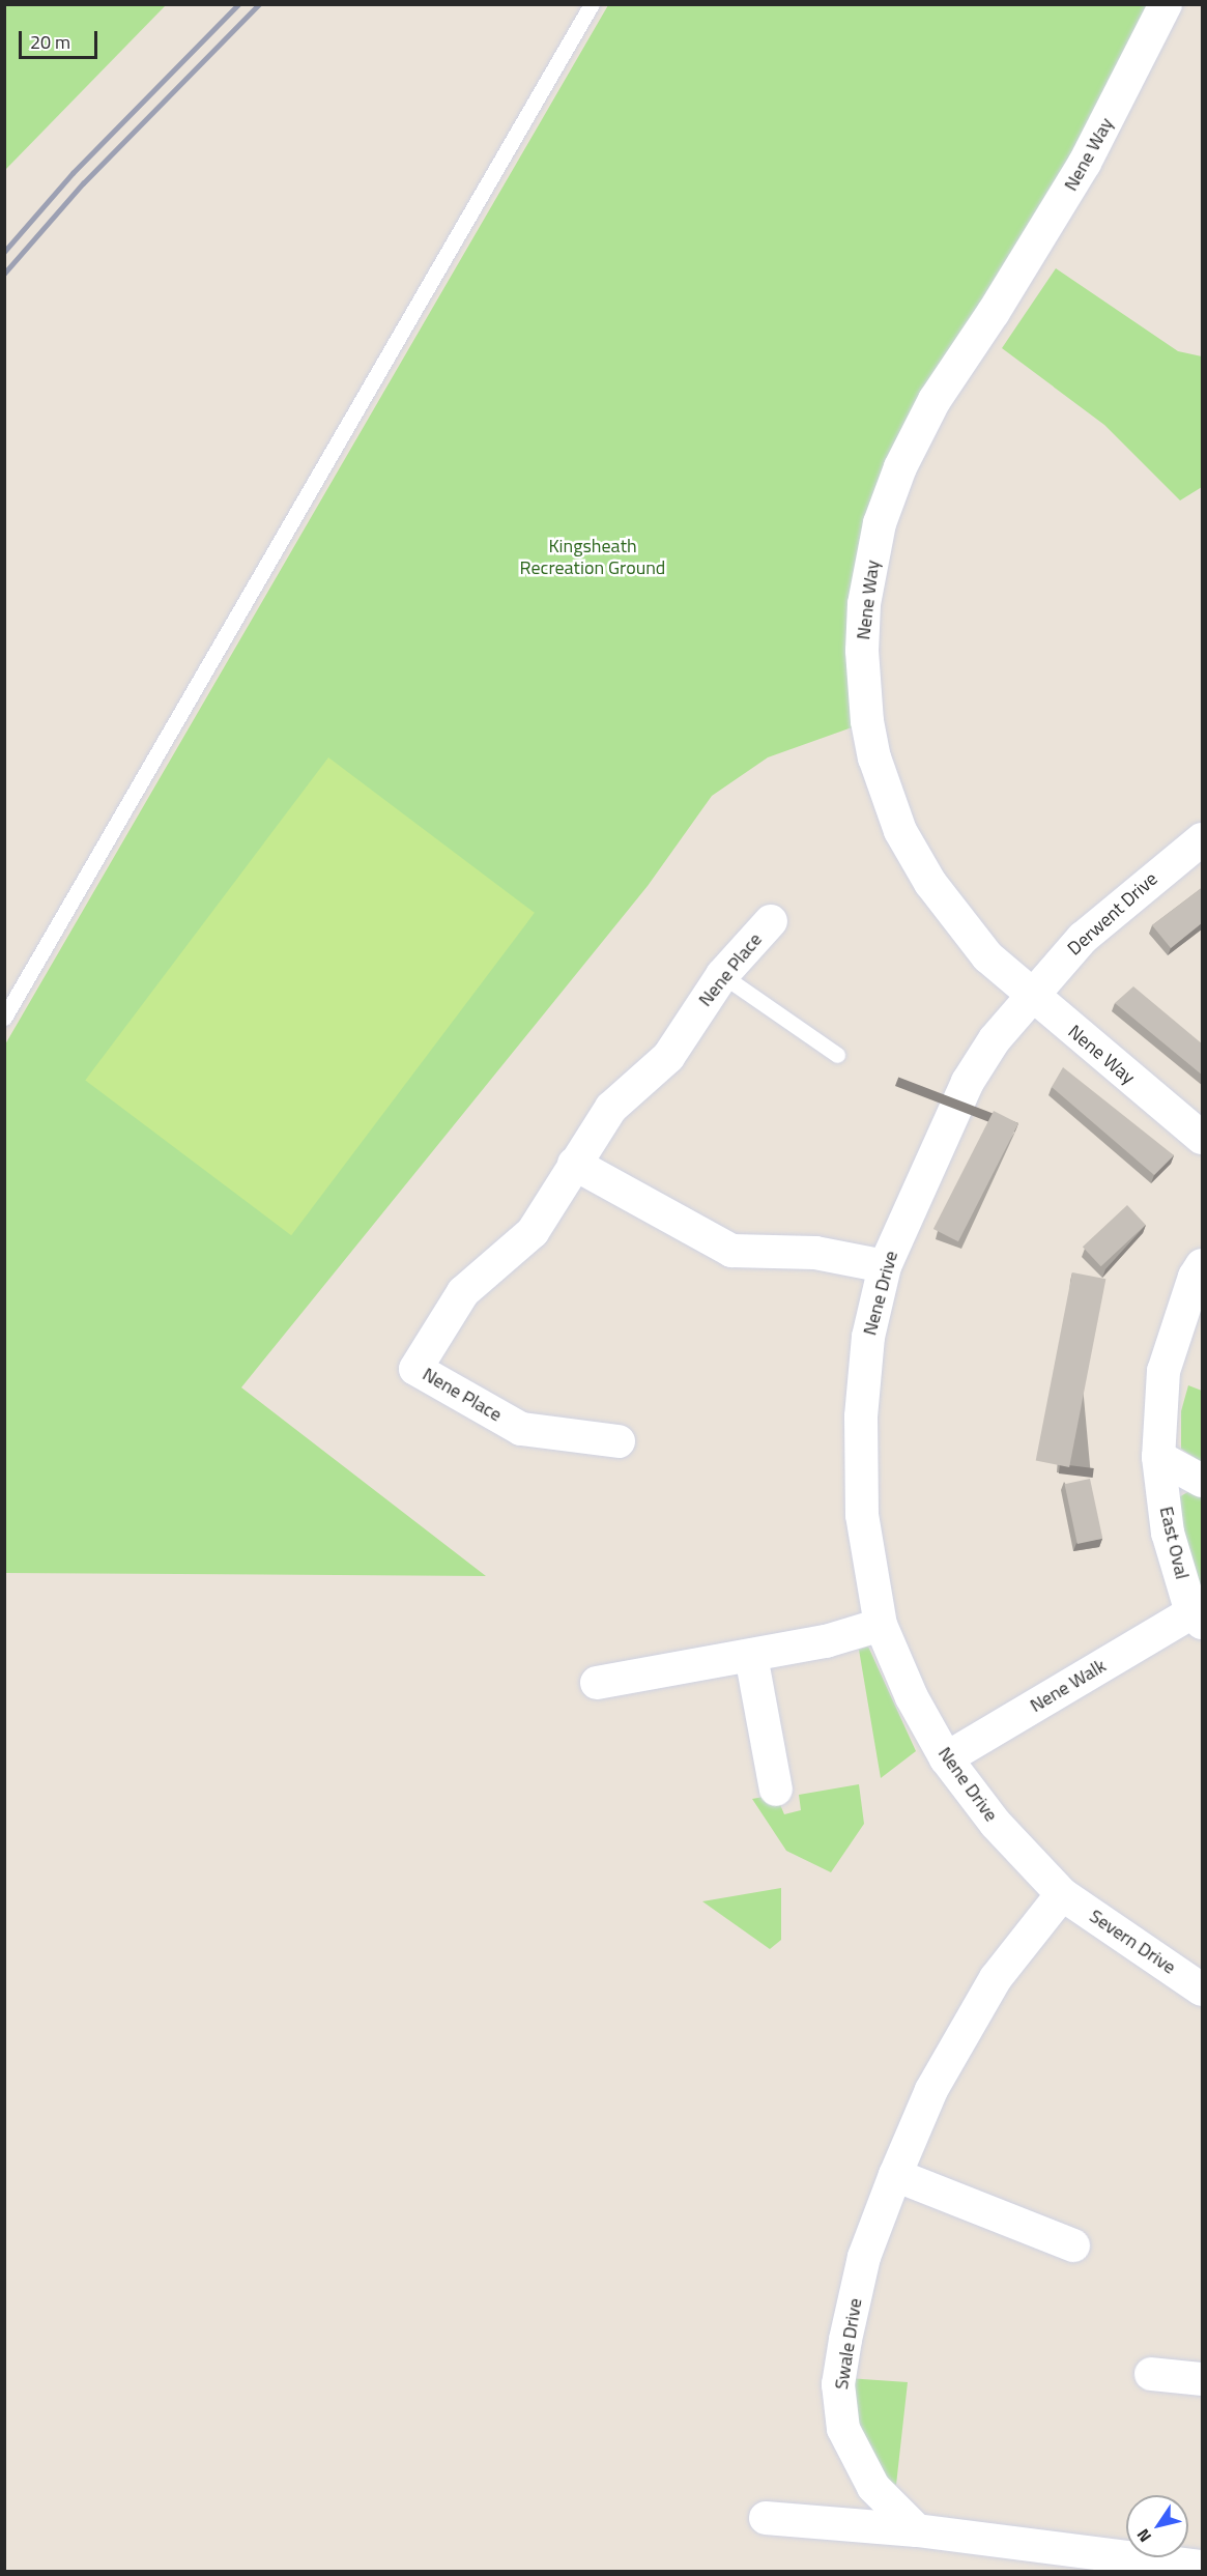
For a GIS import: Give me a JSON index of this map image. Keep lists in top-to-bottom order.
{
  "streets": {
    "street": [
      "Nene Way",
      "Derwent Drive",
      "Nene Place",
      "Nene Drive",
      "East Oval",
      "Nene Walk",
      "Severn Drive",
      "Swale Drive"
    ]
  },
  "crossings": [
    ["Nene Way", "Derwent Drive"],
    ["Nene Way", "Nene Drive"],
    ["Derwent Drive", "Nene Drive"],
    ["Nene Drive", "Nene Walk"],
    ["Nene Drive", "Severn Drive"],
    ["Nene Drive", "Swale Drive"],
    ["East Oval", "Nene Walk"],
    ["Severn Drive", "Swale Drive"]
  ],
  "parks": ["Kingsheath Recreation Ground"],
  "scale_bar": "20 m",
  "north": "bottom left"
}
